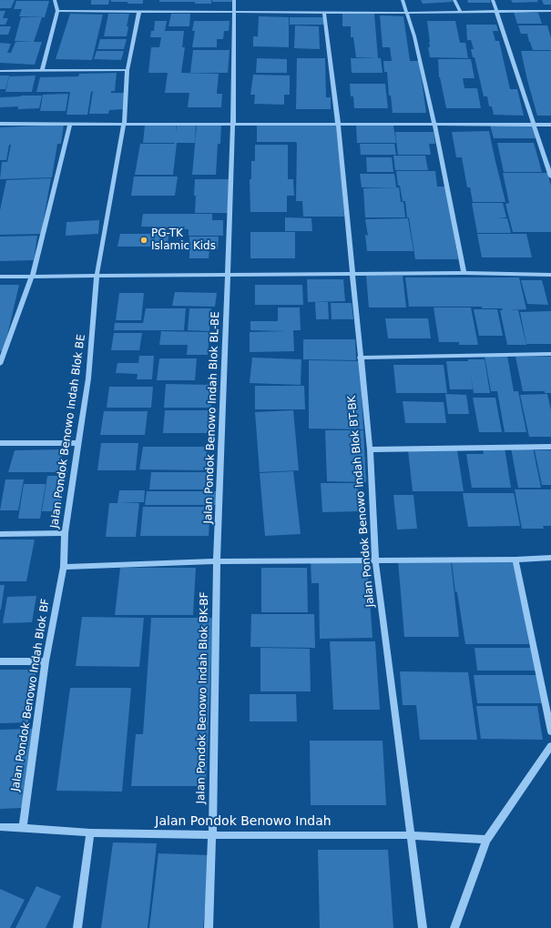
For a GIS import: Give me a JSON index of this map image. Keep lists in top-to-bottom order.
{
  "streets": {
    "street": [
      "Jalan Pondok Benowo Indah Blok BL-BE",
      "Jalan Pondok Benowo Indah Blok BE",
      "Jalan Pondok Benowo Indah Blok BT-BK",
      "Jalan Pondok Benowo Indah Blok BF",
      "Jalan Pondok Benowo Indah Blok BK-BF",
      "Jalan Pondok Benowo Indah"
    ]
  },
  "crossings": [
    ["Jalan Pondok Benowo Indah Blok BL-BE", "Jalan Pondok Benowo Indah Blok BK-BF"],
    ["Jalan Pondok Benowo Indah Blok BE", "Jalan Pondok Benowo Indah Blok BF"],
    ["Jalan Pondok Benowo Indah Blok BT-BK", "Jalan Pondok Benowo Indah"],
    ["Jalan Pondok Benowo Indah Blok BF", "Jalan Pondok Benowo Indah"],
    ["Jalan Pondok Benowo Indah Blok BK-BF", "Jalan Pondok Benowo Indah"]
  ],
  "places": ["PG-TK Islamic Kids"]
}
